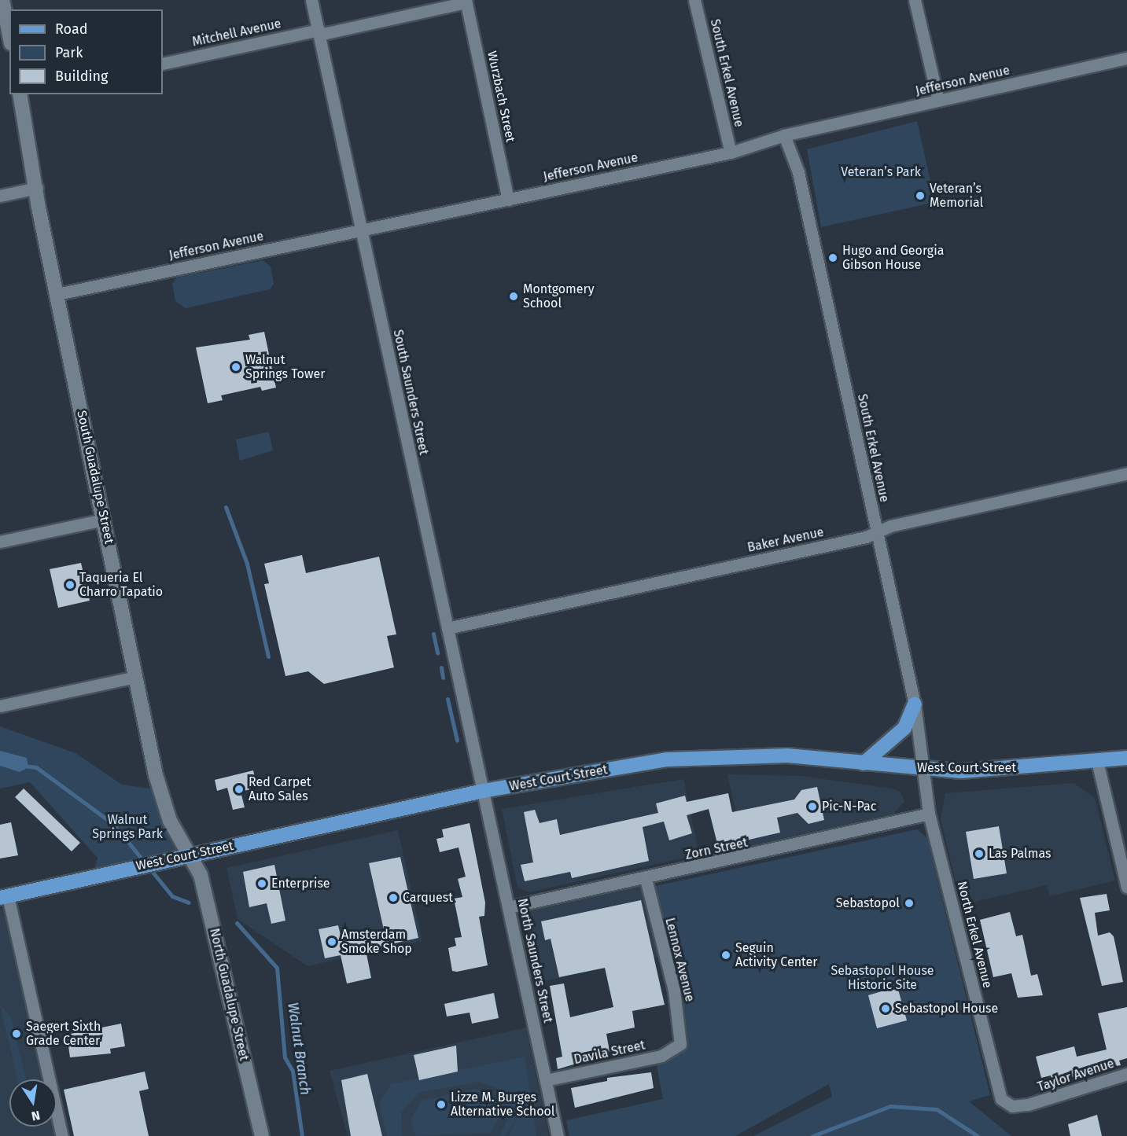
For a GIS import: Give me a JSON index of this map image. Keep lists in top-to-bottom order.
{
  "streets": {
    "main road": ["West Court Street"],
    "street": [
      "Mitchell Avenue",
      "South Erkel Avenue",
      "Jefferson Avenue",
      "Wurzbach Street",
      "South Saunders Street",
      "South Guadalupe Street",
      "Baker Avenue",
      "Zorn Street",
      "North Erkel Avenue",
      "Lennox Avenue",
      "North Saunders Street",
      "North Guadalupe Street",
      "Davila Street",
      "Taylor Avenue"
    ]
  },
  "crossings": [
    ["Mitchell Avenue", "Wurzbach Street"],
    ["Mitchell Avenue", "South Saunders Street"],
    ["South Erkel Avenue", "Jefferson Avenue"],
    ["South Erkel Avenue", "Baker Avenue"],
    ["South Erkel Avenue", "West Court Street"],
    ["South Erkel Avenue", "North Erkel Avenue"],
    ["Jefferson Avenue", "Wurzbach Street"],
    ["Jefferson Avenue", "South Saunders Street"],
    ["Jefferson Avenue", "South Guadalupe Street"],
    ["South Saunders Street", "Baker Avenue"],
    ["South Saunders Street", "West Court Street"],
    ["South Saunders Street", "North Saunders Street"],
    ["South Guadalupe Street", "West Court Street"],
    ["South Guadalupe Street", "North Guadalupe Street"],
    ["West Court Street", "North Erkel Avenue"],
    ["West Court Street", "North Saunders Street"],
    ["West Court Street", "North Guadalupe Street"],
    ["Zorn Street", "North Erkel Avenue"],
    ["Zorn Street", "Lennox Avenue"],
    ["Zorn Street", "North Saunders Street"],
    ["North Erkel Avenue", "Taylor Avenue"],
    ["Lennox Avenue", "Davila Street"],
    ["North Saunders Street", "Davila Street"]
  ],
  "water": ["Walnut Branch"],
  "parks": ["Veteran’s Park", "Walnut Springs Park", "Sebastopol House Historic Site"],
  "places": [
    "Veteran’s Memorial",
    "Hugo and Georgia Gibson House",
    "Montgomery School",
    "Walnut Springs Tower",
    "Taqueria El Charro Tapatio",
    "Red Carpet Auto Sales",
    "Pic-N-Pac",
    "Las Palmas",
    "Enterprise",
    "Carquest",
    "Sebastopol",
    "Amsterdam Smoke Shop",
    "Seguin Activity Center",
    "Sebastopol House",
    "Saegert Sixth Grade Center",
    "Lizze M. Burges Alternative School"
  ],
  "legend": ["Road", "Park", "Building"],
  "north": "bottom"
}
